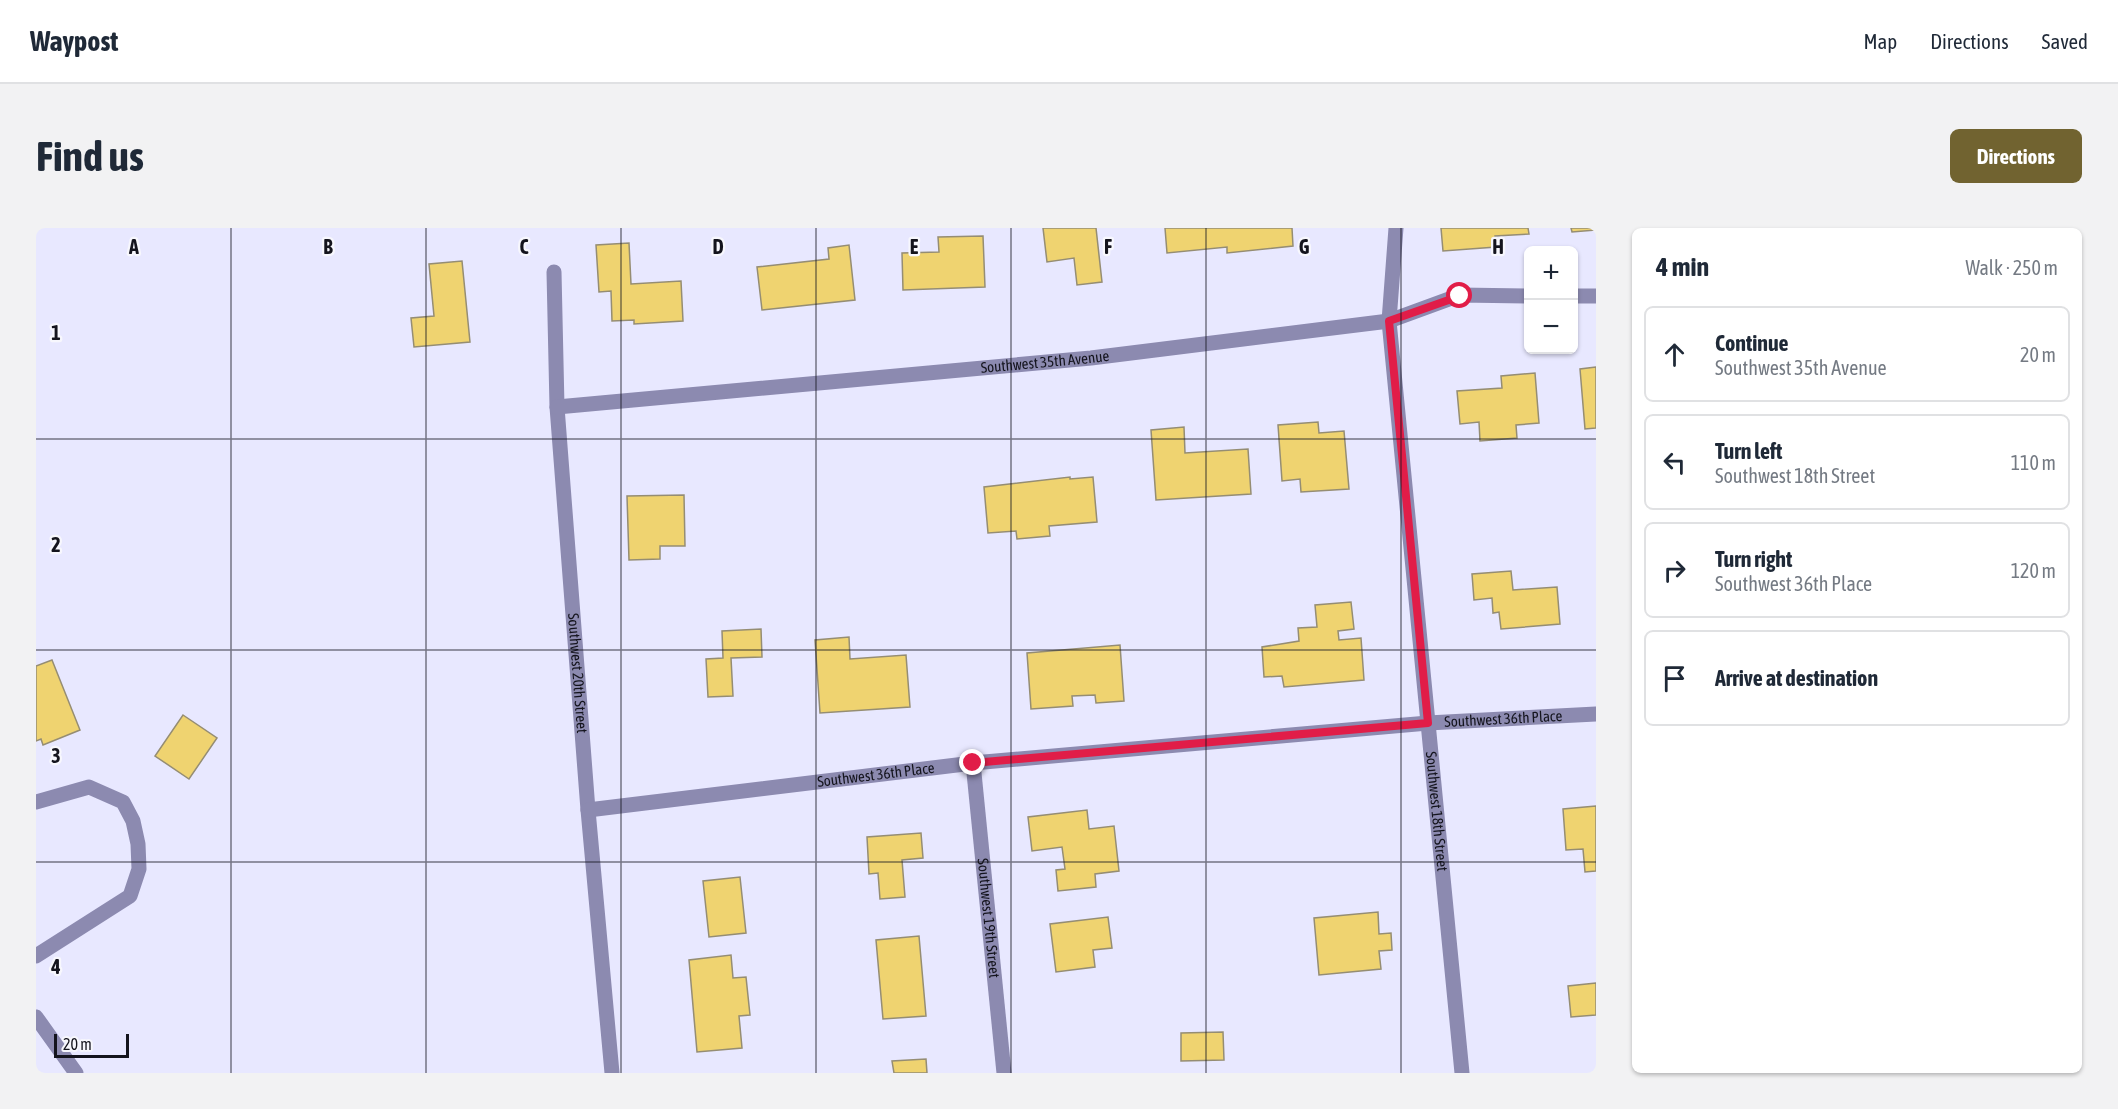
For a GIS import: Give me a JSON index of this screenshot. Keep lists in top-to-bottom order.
{
  "streets": {
    "street": [
      "Southwest 35th Avenue",
      "Southwest 20th Street",
      "Southwest 36th Place",
      "Southwest 18th Street",
      "Southwest 19th Street"
    ]
  },
  "crossings": [
    ["Southwest 35th Avenue", "Southwest 20th Street"],
    ["Southwest 35th Avenue", "Southwest 18th Street"],
    ["Southwest 20th Street", "Southwest 36th Place"],
    ["Southwest 36th Place", "Southwest 18th Street"],
    ["Southwest 36th Place", "Southwest 19th Street"]
  ],
  "scale_bar": "20 m",
  "page": {
    "header": "Waypost",
    "nav": ["Map", "Directions", "Saved"],
    "buttons": "Directions",
    "title": "Find us",
    "heading": ["4 min", "Walk · 250 m"],
    "map_buttons": ["+", "−"],
    "list": [
      ["Continue", "Southwest 35th Avenue", "20 m"],
      ["Turn left", "Southwest 18th Street", "110 m"],
      ["Turn right", "Southwest 36th Place", "120 m"],
      "Arrive at destination"
    ],
    "scale": "20 m"
  },
  "grid": {
    "columns": [
      "A",
      "B",
      "C",
      "D",
      "E",
      "F",
      "G",
      "H"
    ],
    "rows": [
      "1",
      "2",
      "3",
      "4"
    ]
  }
}
